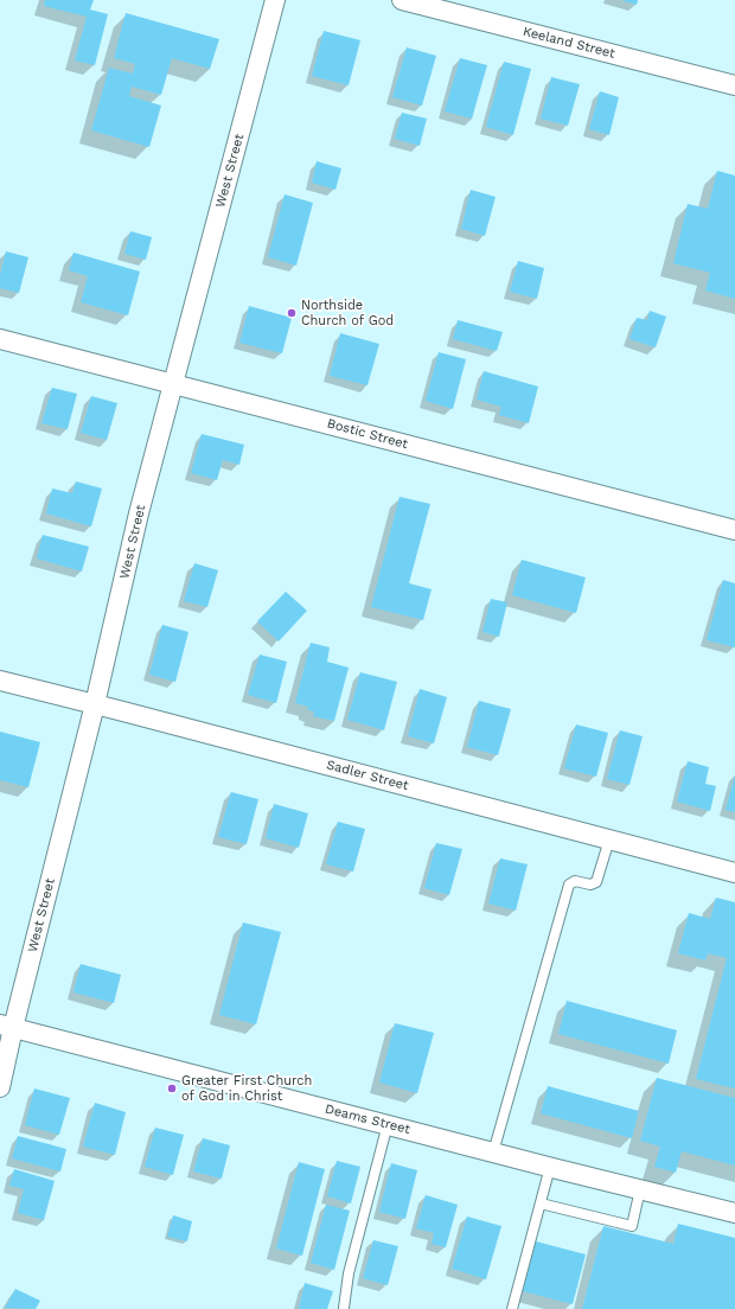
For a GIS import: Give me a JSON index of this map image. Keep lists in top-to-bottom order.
{
  "streets": {
    "street": [
      "Keeland Street",
      "West Street",
      "Bostic Street",
      "Sadler Street",
      "Deams Street"
    ]
  },
  "crossings": [
    ["West Street", "Bostic Street"],
    ["West Street", "Sadler Street"],
    ["West Street", "Deams Street"]
  ],
  "places": ["Northside Church of God", "Greater First Church of God in Christ"]
}
